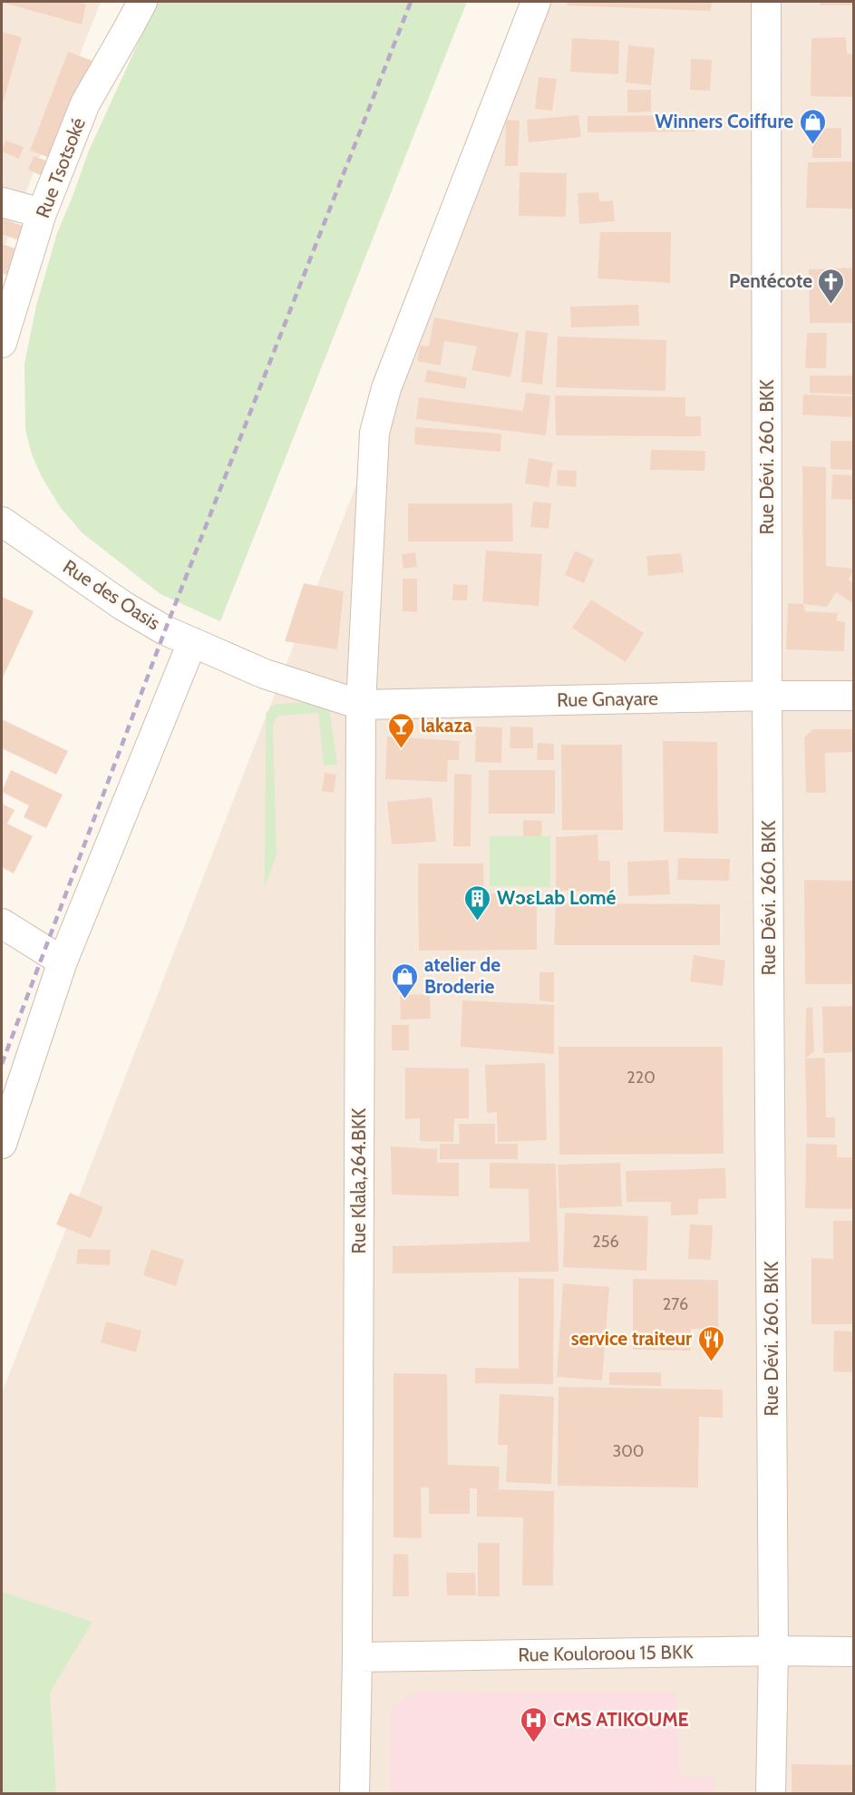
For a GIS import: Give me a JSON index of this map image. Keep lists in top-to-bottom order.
{
  "streets": {
    "street": [
      "Rue Tsotsoké",
      "Rue Dévi. 260. BKK",
      "Rue des Oasis",
      "Rue Gnayare",
      "Rue Klala,264.BKK",
      "Rue Kouloroou 15 BKK"
    ]
  },
  "crossings": [
    ["Rue Dévi. 260. BKK", "Rue Gnayare"],
    ["Rue Dévi. 260. BKK", "Rue Kouloroou 15 BKK"],
    ["Rue des Oasis", "Rue Gnayare"],
    ["Rue Gnayare", "Rue Klala,264.BKK"],
    ["Rue Klala,264.BKK", "Rue Kouloroou 15 BKK"]
  ],
  "places": {
    "shop": ["Winners Coiffure", "atelier de Broderie"],
    "church": ["Pentécote"],
    "bar": ["lakaza"],
    "building": ["WɔɛLab Lomé"],
    "restaurant": ["service traiteur"],
    "hospital": ["CMS ATIKOUME"]
  },
  "house_numbers": [
    "220",
    "256",
    "276",
    "300"
  ]
}
